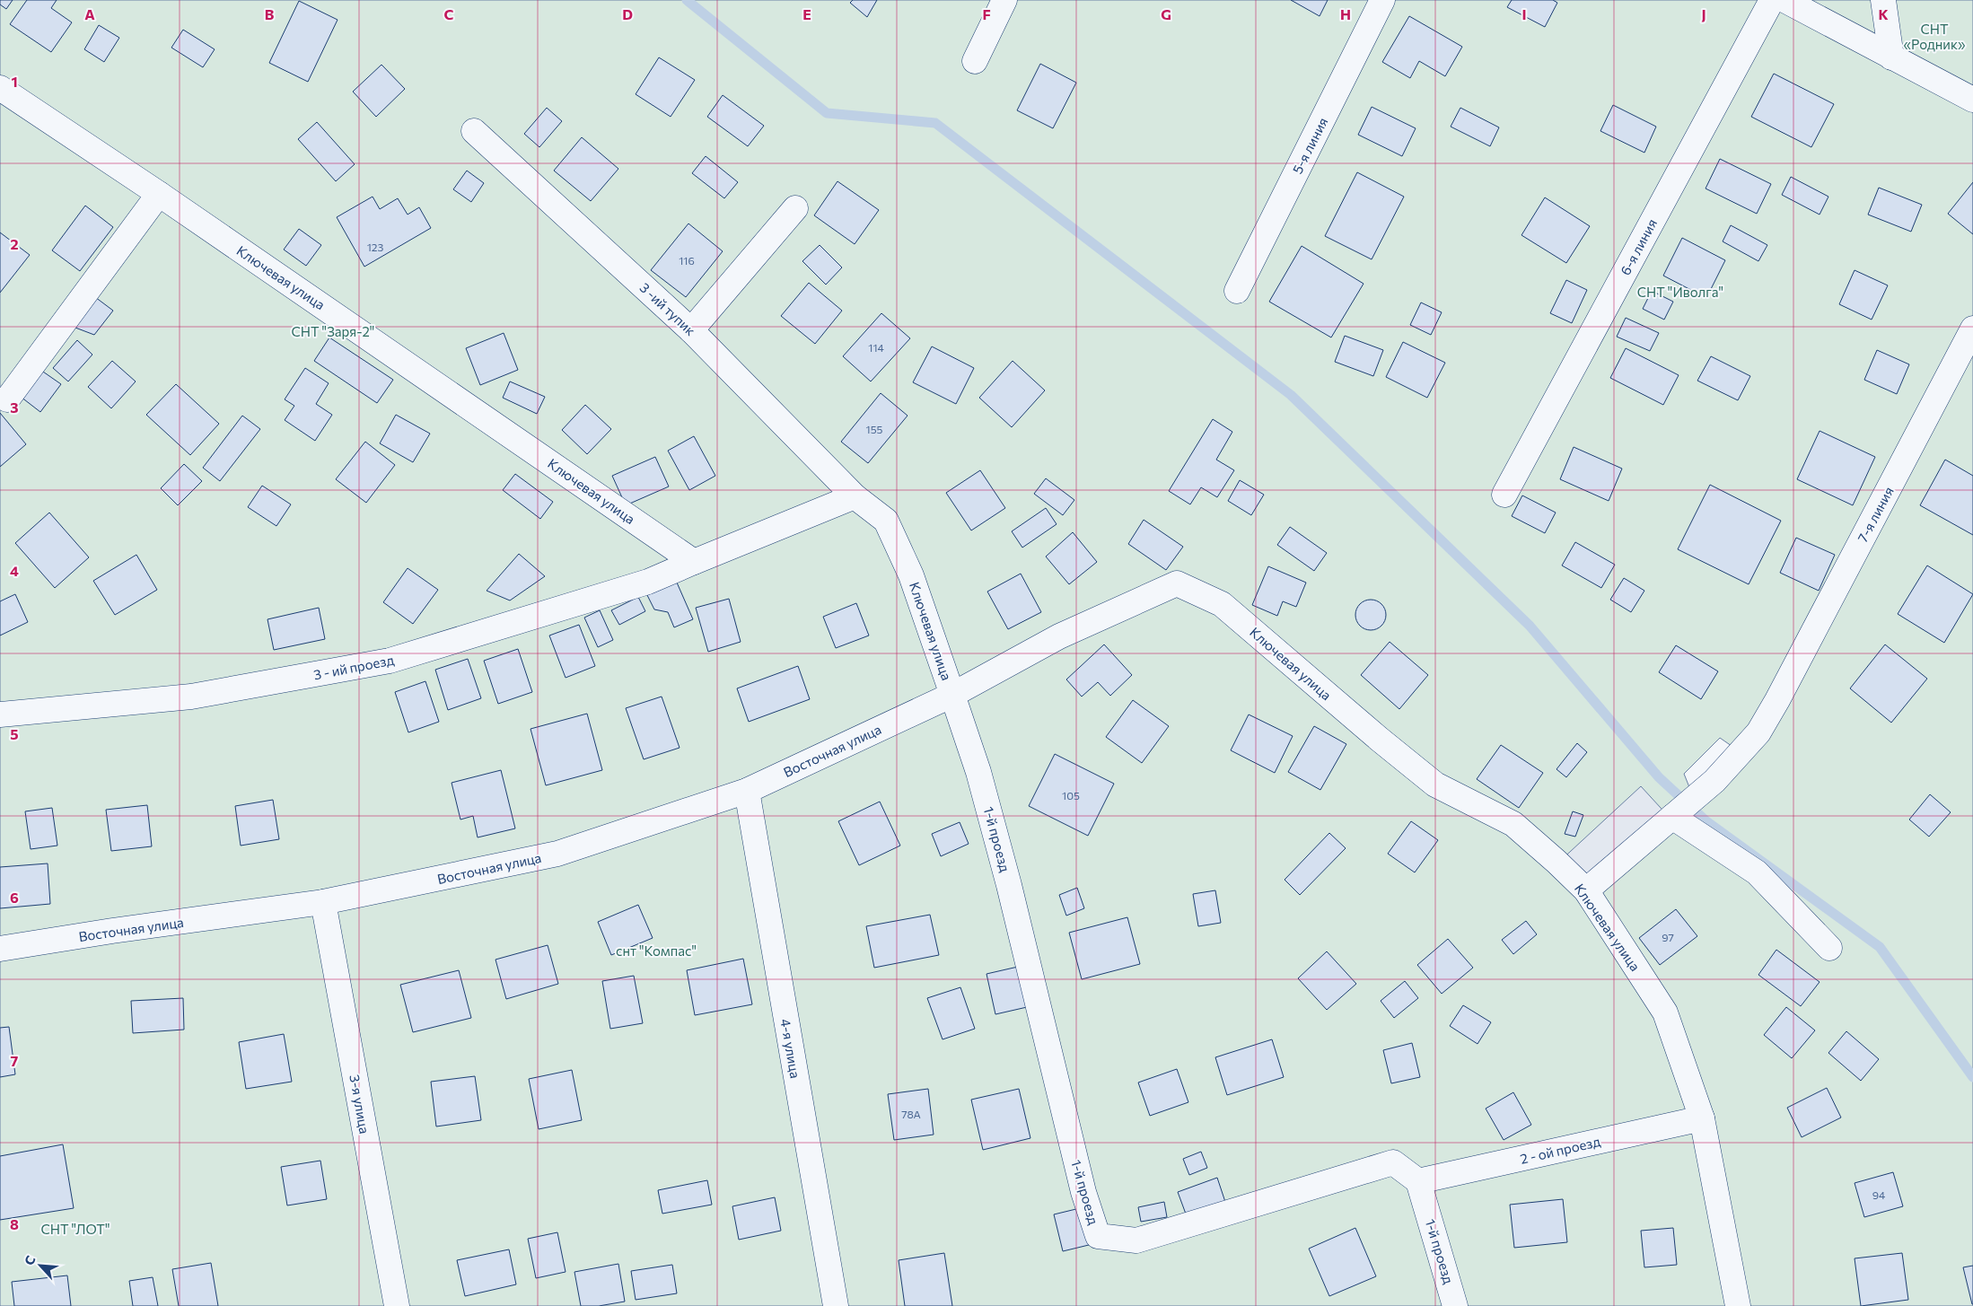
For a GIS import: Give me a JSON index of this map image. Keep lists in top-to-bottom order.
{
  "streets": {
    "street": [
      "5-я линия",
      "6-я линия",
      "Ключевая улица",
      "3 -ий тупик",
      "7-я линия",
      "3 - ий проезд",
      "Восточная улица",
      "1-й проезд",
      "4-я улица",
      "3-я улица",
      "2 - ой проезд"
    ]
  },
  "crossings": [
    ["Ключевая улица", "3 -ий тупик"],
    ["Ключевая улица", "7-я линия"],
    ["Ключевая улица", "3 - ий проезд"],
    ["Ключевая улица", "Восточная улица"],
    ["Ключевая улица", "1-й проезд"],
    ["Ключевая улица", "2 - ой проезд"],
    ["Восточная улица", "1-й проезд"],
    ["Восточная улица", "4-я улица"],
    ["Восточная улица", "3-я улица"],
    ["1-й проезд", "2 - ой проезд"]
  ],
  "parks": [
    "СНТ «Родник»",
    "СНТ \"Иволга\"",
    "СНТ \"Заря-2\"",
    "снт \"Компас\"",
    "СНТ \"ЛОТ\""
  ],
  "house_numbers": [
    "123",
    "116",
    "114",
    "155",
    "105",
    "97",
    "78А",
    "94"
  ],
  "north": "top left",
  "grid": {
    "columns": [
      "A",
      "B",
      "C",
      "D",
      "E",
      "F",
      "G",
      "H",
      "I",
      "J",
      "K"
    ],
    "rows": [
      "1",
      "2",
      "3",
      "4",
      "5",
      "6",
      "7",
      "8"
    ]
  }
}
